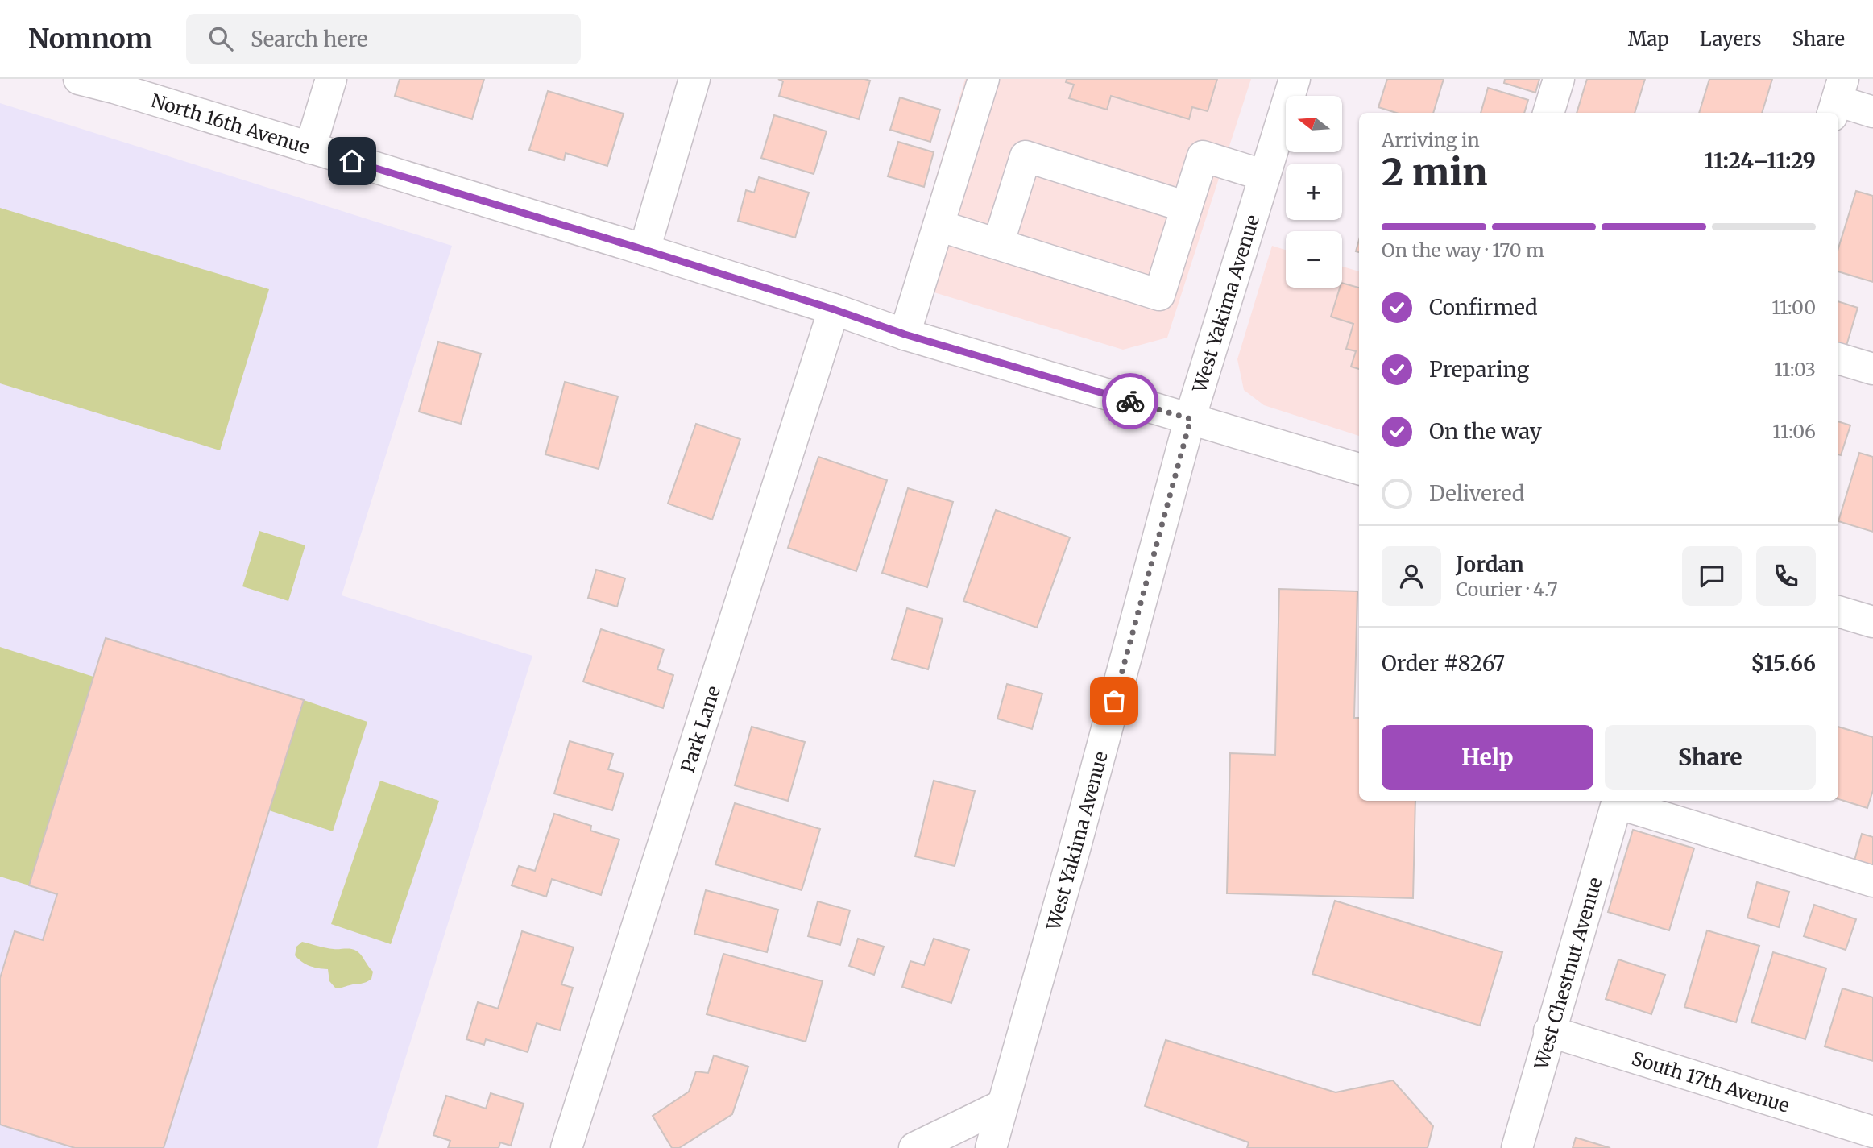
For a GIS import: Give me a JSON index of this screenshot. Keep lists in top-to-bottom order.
{
  "streets": {
    "street": [
      "North 16th Avenue",
      "West Yakima Avenue",
      "Park Lane",
      "West Chestnut Avenue",
      "South 17th Avenue"
    ]
  },
  "crossings": [
    ["North 16th Avenue", "West Yakima Avenue"],
    ["North 16th Avenue", "Park Lane"],
    ["West Chestnut Avenue", "South 17th Avenue"]
  ],
  "north": "left",
  "page": {
    "header": "Nomnom",
    "search": "Search here",
    "nav": ["Map", "Layers", "Share"],
    "map_buttons": ["+", "−"],
    "heading": ["2 min", "Arriving in", "11:24–11:29"],
    "panel": [
      "Jordan",
      "Courier · 4.7",
      "Order #8267",
      "$15.66"
    ],
    "bar": "On the way · 170 m",
    "list": [
      ["Confirmed", "11:00"],
      ["Preparing", "11:03"],
      ["On the way", "11:06"],
      "Delivered"
    ],
    "buttons": ["Help", "Share"]
  }
}
